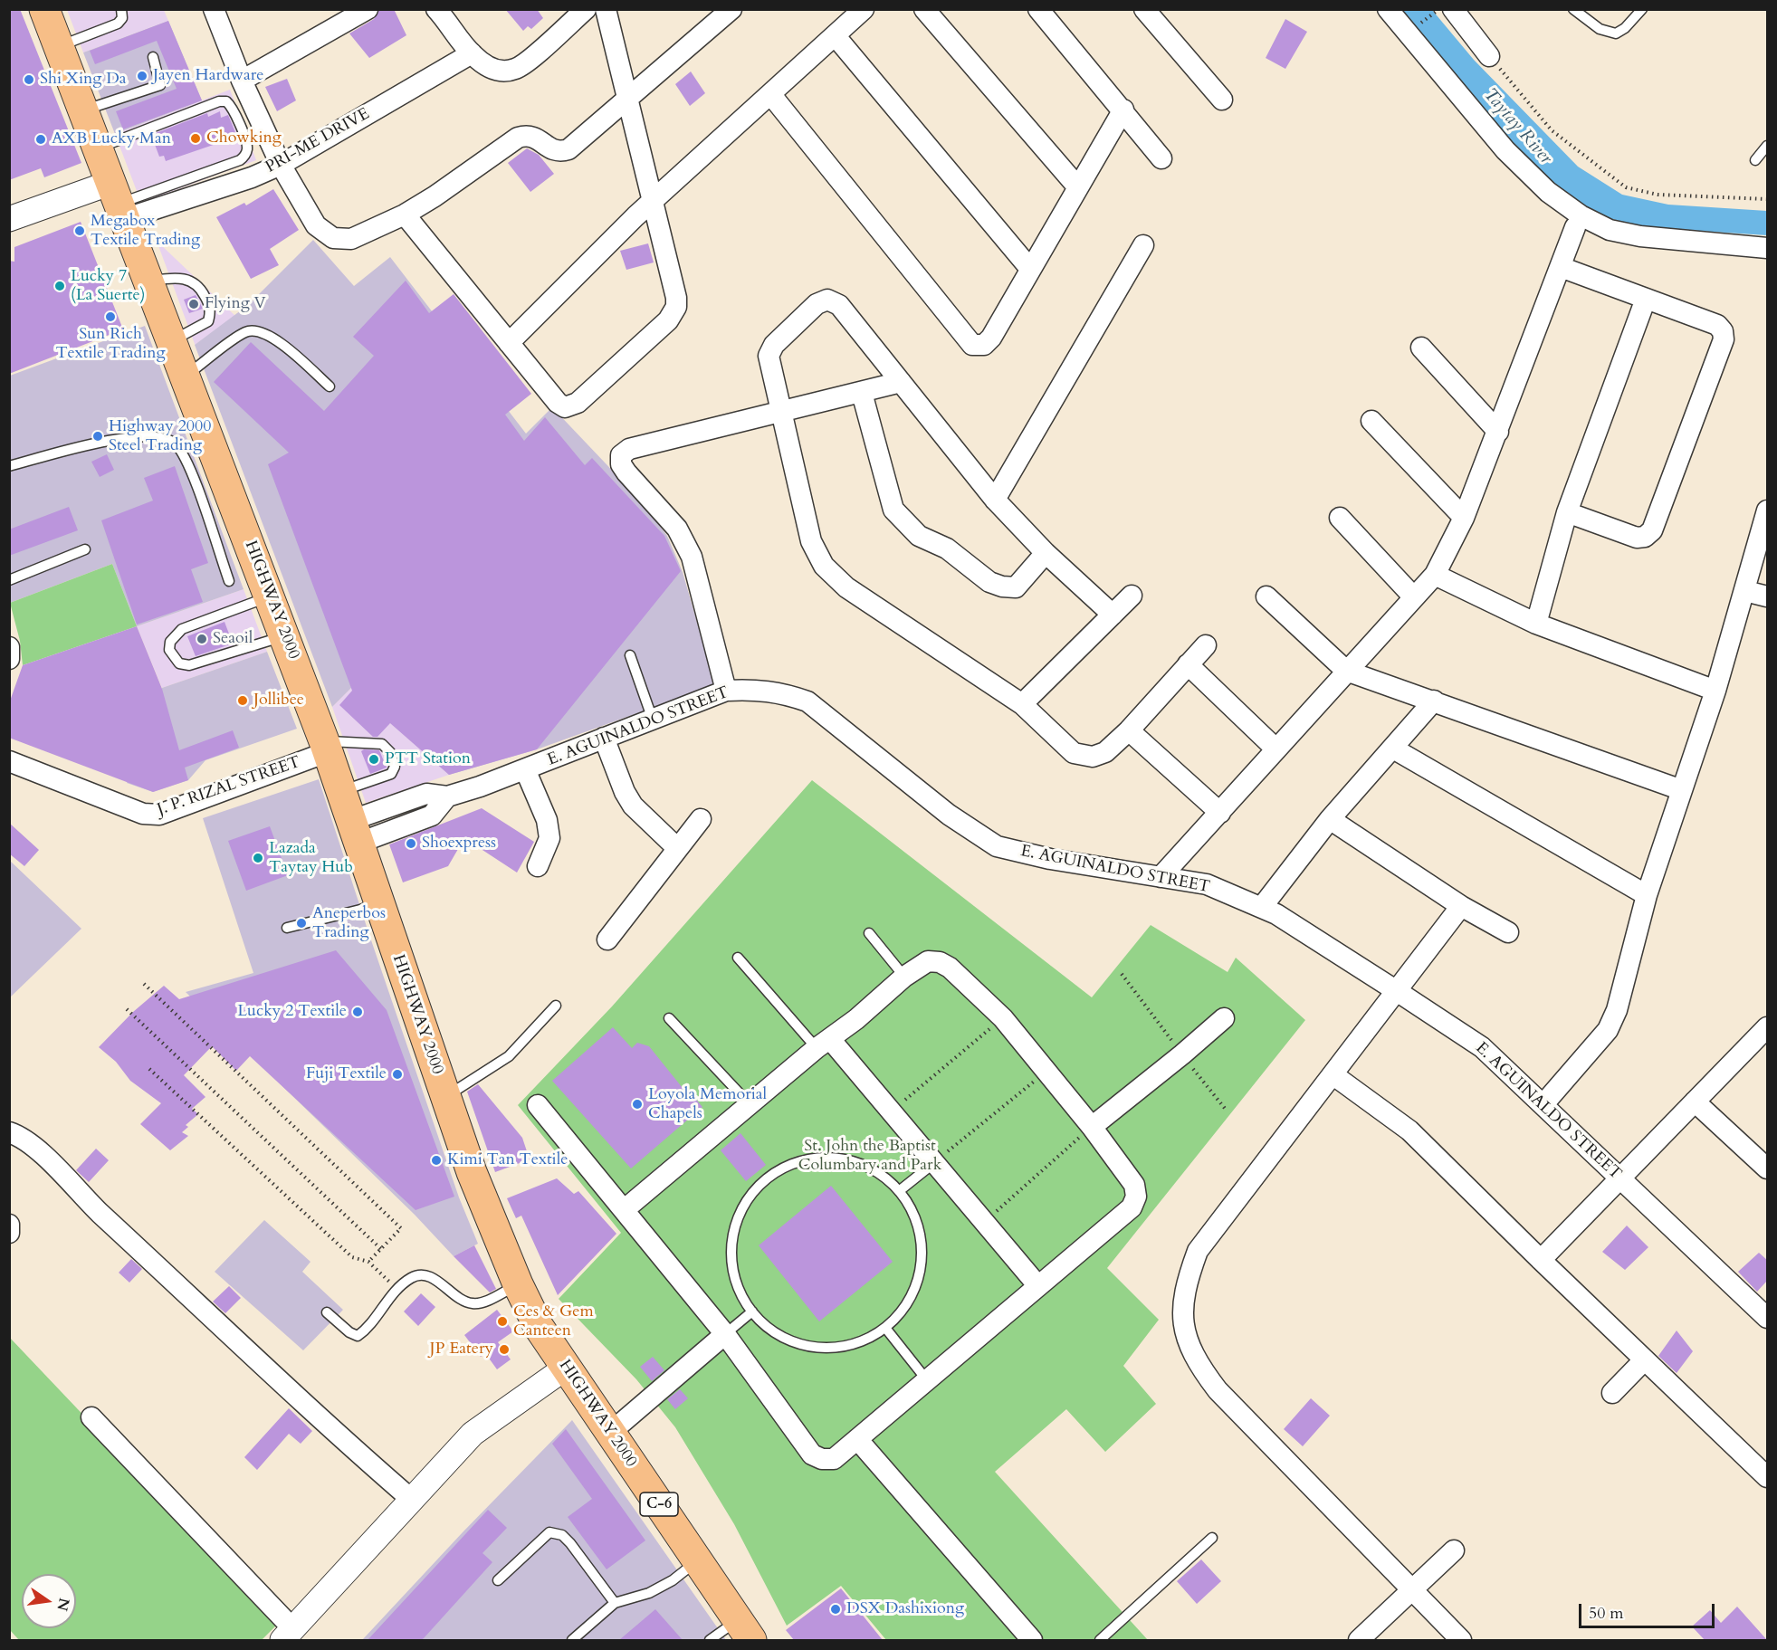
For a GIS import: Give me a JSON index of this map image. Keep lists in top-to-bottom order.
{
  "streets": {
    "main road": ["HIGHWAY 2000", "C-6"],
    "street": ["PRI-ME DRIVE", "E. AGUINALDO STREET", "J. P. RIZAL STREET"]
  },
  "crossings": [
    ["PRI-ME DRIVE", "HIGHWAY 2000"],
    ["HIGHWAY 2000", "E. AGUINALDO STREET"],
    ["HIGHWAY 2000", "J. P. RIZAL STREET"]
  ],
  "water": ["Taytay River"],
  "parks": ["St. John the Baptist Columbary and Park"],
  "places": [
    "Jayen Hardware",
    "Shi Xing Da",
    "Chowking",
    "AXB Lucky Man",
    "Megabox Textile Trading",
    "Lucky 7 (La Suerte)",
    "Flying V",
    "Sun Rich Textile Trading",
    "Highway 2000 Steel Trading",
    "Seaoil",
    "Jollibee",
    "PTT Station",
    "Shoexpress",
    "Lazada Taytay Hub",
    "Aneperbos Trading",
    "Lucky 2 Textile",
    "Fuji Textile",
    "Loyola Memorial Chapels",
    "Kimi Tan Textile",
    "Ces & Gem Canteen",
    "JP Eatery",
    "DSX Dashixiong"
  ],
  "scale_bar": "50 m",
  "north": "right"
}
